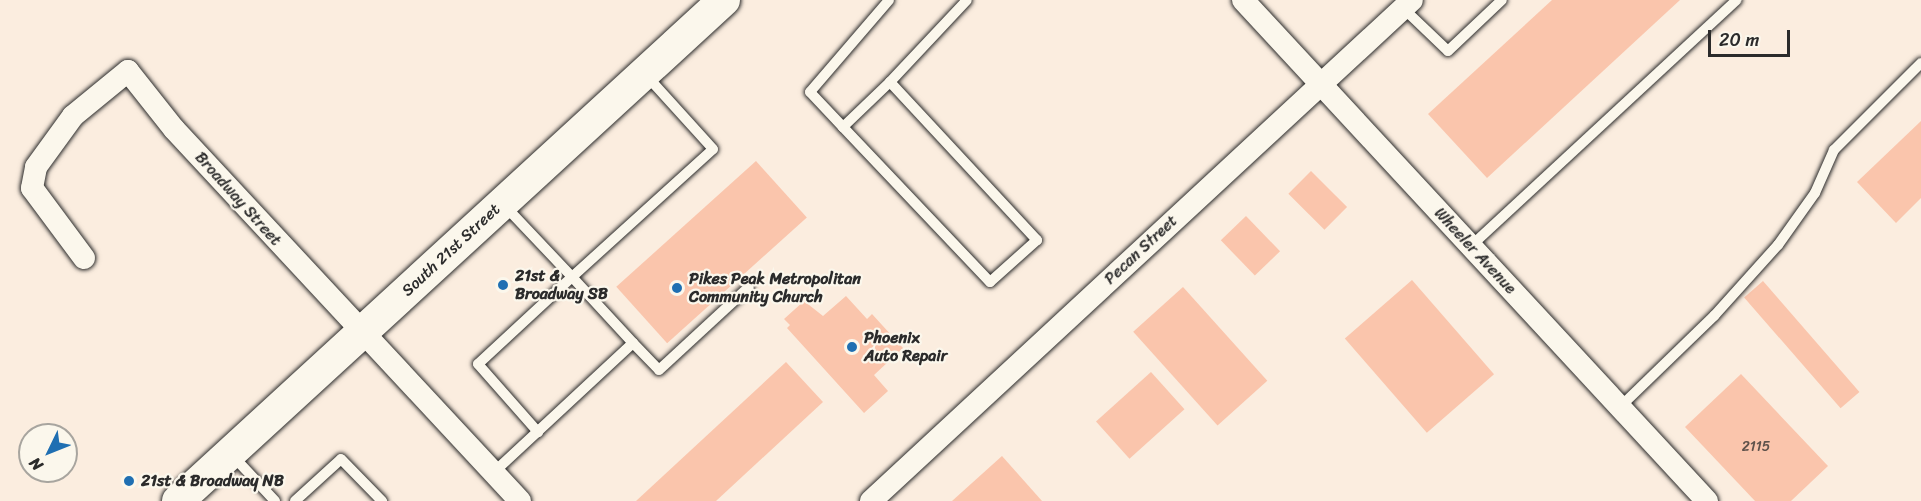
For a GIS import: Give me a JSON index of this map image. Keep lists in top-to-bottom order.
{
  "streets": {
    "main road": ["South 21st Street"],
    "street": ["Broadway Street", "Pecan Street", "Wheeler Avenue"]
  },
  "crossings": [
    ["Broadway Street", "South 21st Street"],
    ["Pecan Street", "Wheeler Avenue"]
  ],
  "places": [
    "21st & Broadway SB",
    "Pikes Peak Metropolitan Community Church",
    "Phoenix Auto Repair",
    "21st & Broadway NB"
  ],
  "house_numbers": ["2115"],
  "scale_bar": "20 m",
  "north": "bottom left"
}
